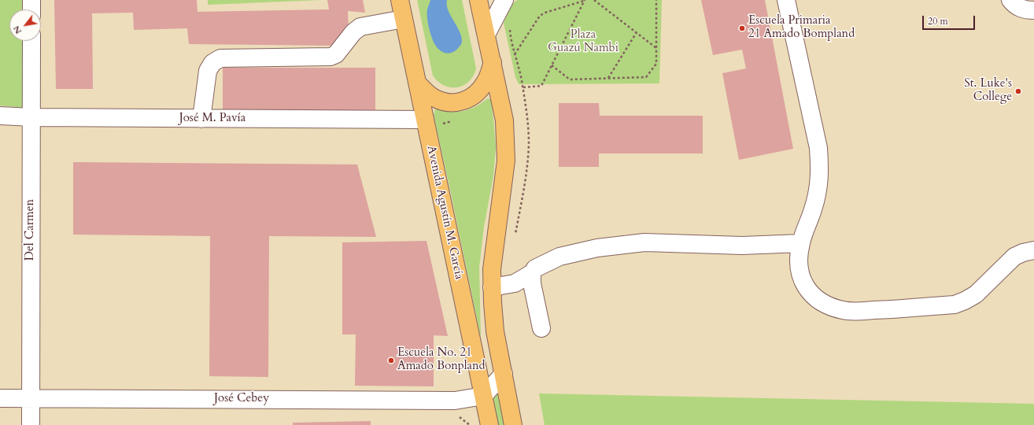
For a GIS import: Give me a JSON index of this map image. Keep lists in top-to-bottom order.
{
  "streets": {
    "main road": ["Avenida Agustín M. García"],
    "street": ["José M. Pavía", "Del Carmen", "José Cebey"]
  },
  "crossings": [
    ["José M. Pavía", "Avenida Agustín M. García"],
    ["José M. Pavía", "Del Carmen"],
    ["Avenida Agustín M. García", "José Cebey"],
    ["Del Carmen", "José Cebey"]
  ],
  "parks": ["Plaza Guazú Nambi"],
  "places": ["Escuela Primaria 21 Amado Bompland", "St. Luke's College", "Escuela No. 21 Amado Bonpland"],
  "scale_bar": "20 m",
  "north": "bottom left"
}
